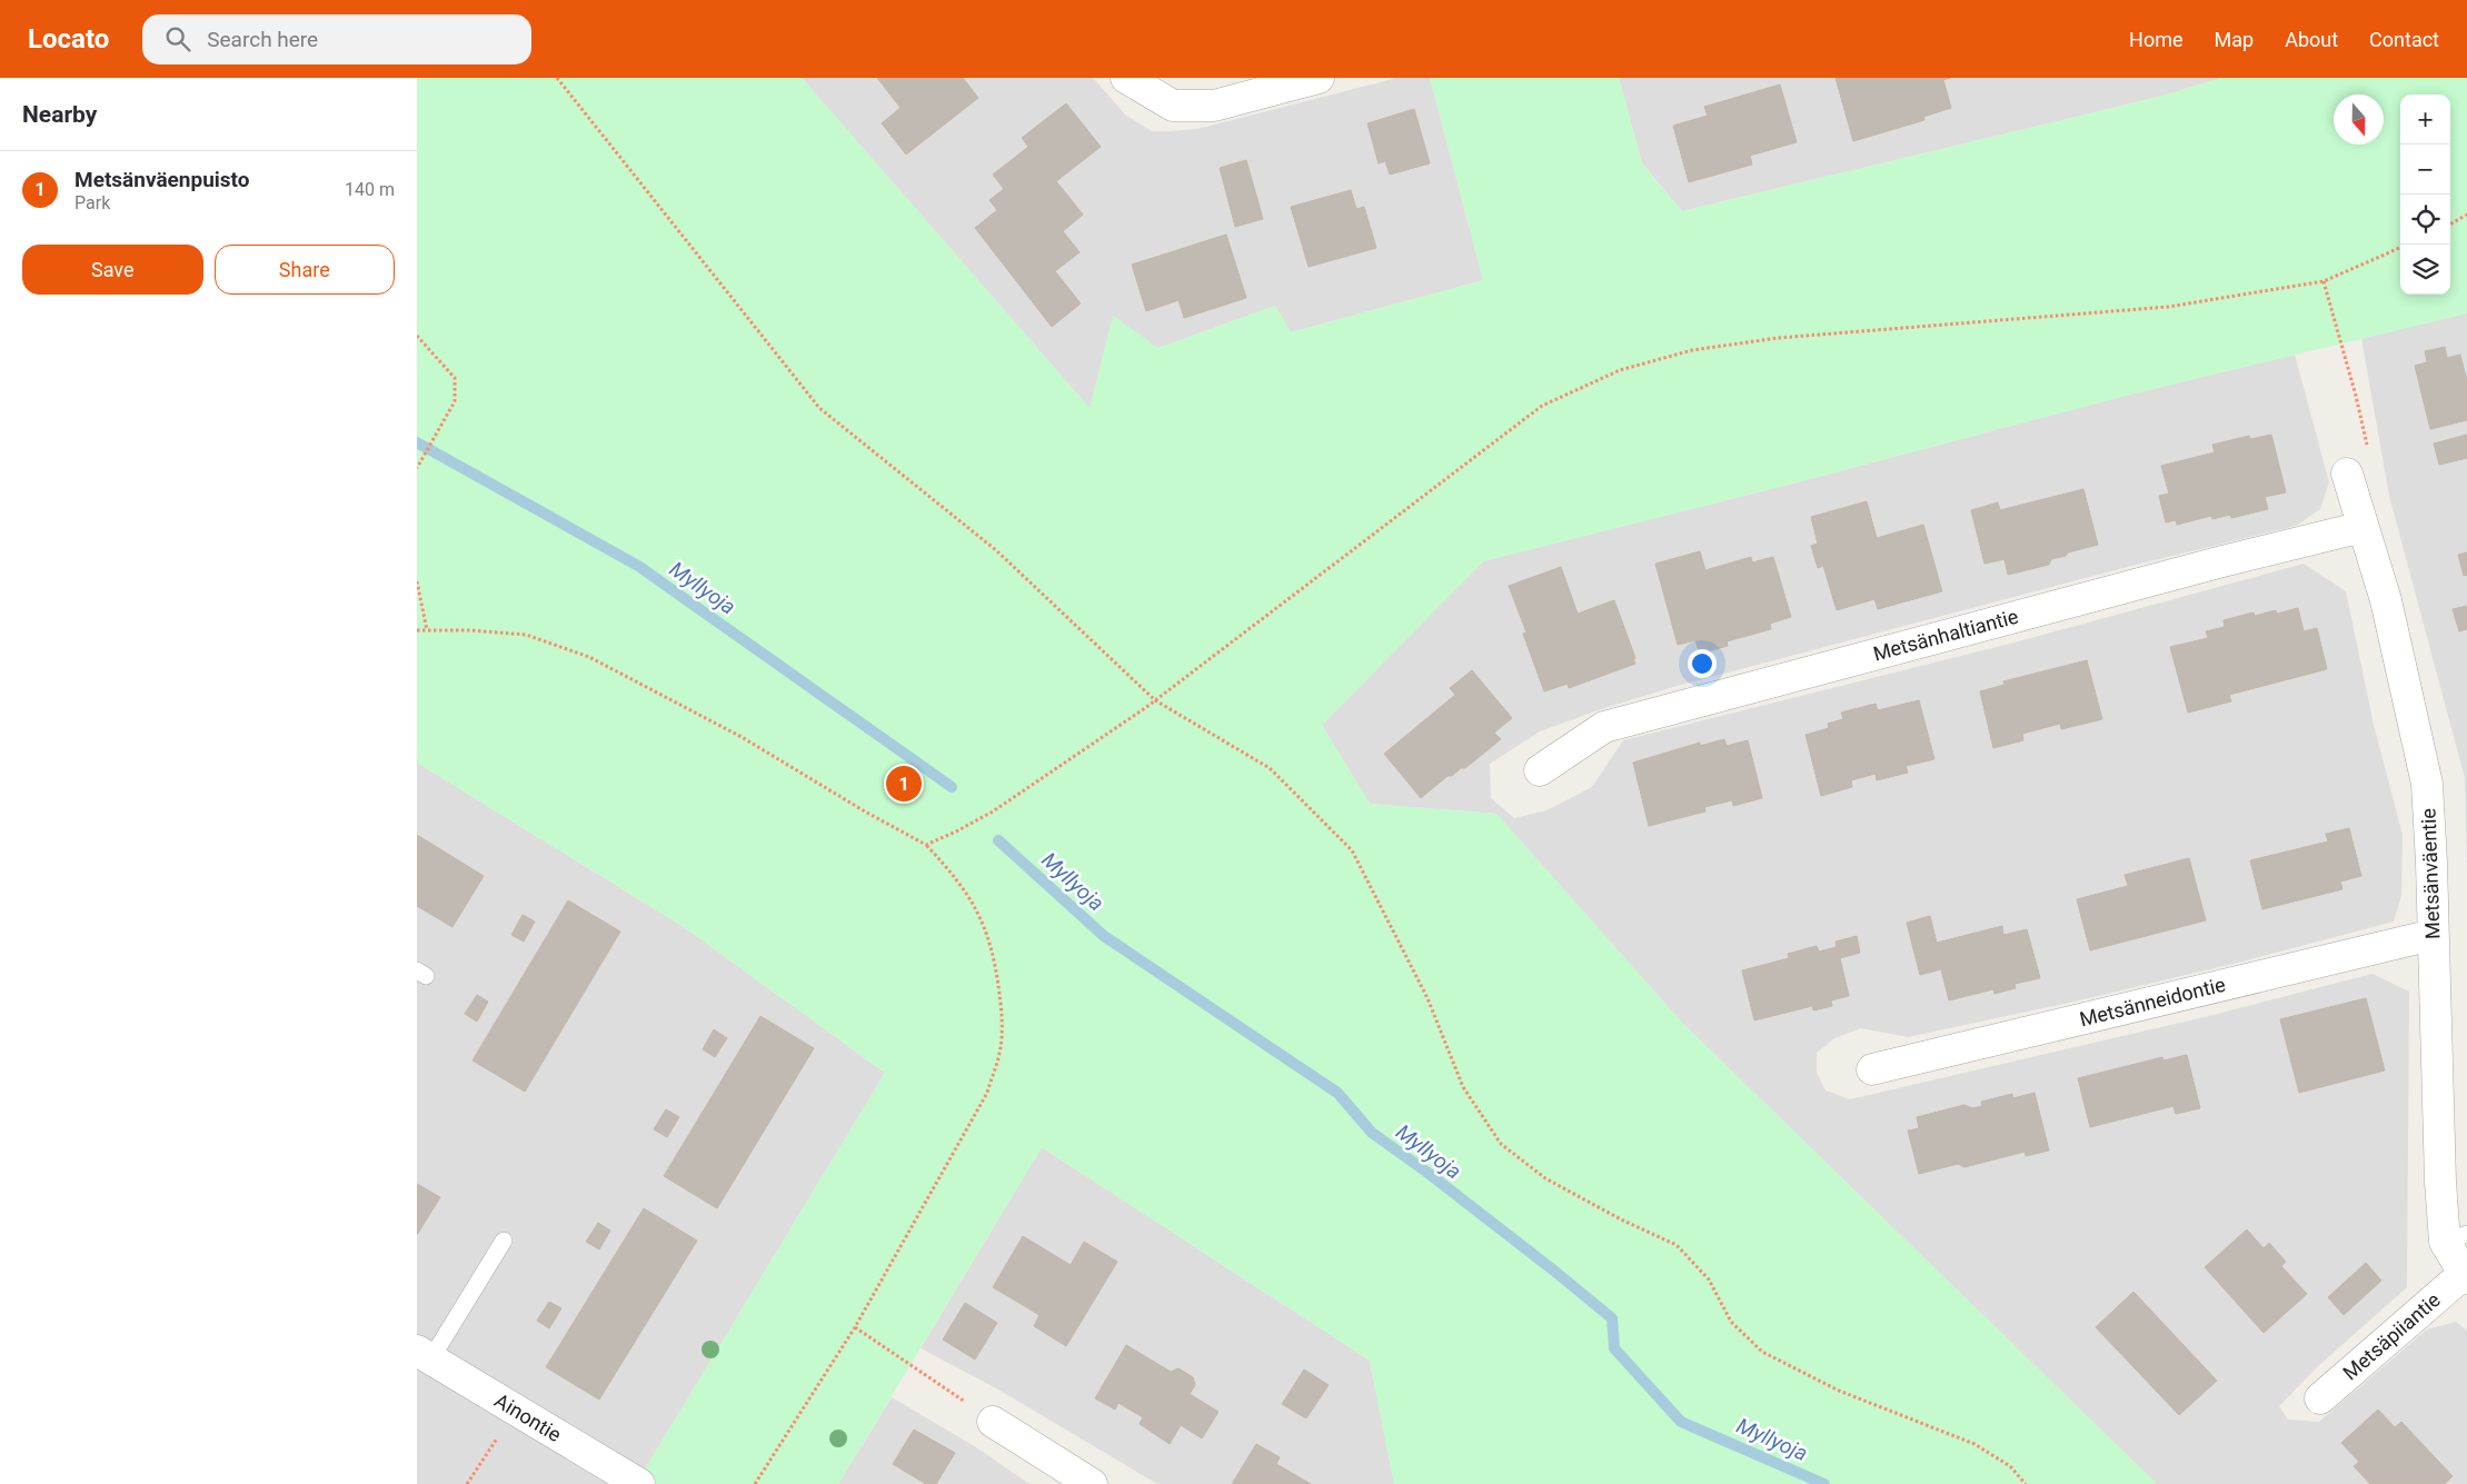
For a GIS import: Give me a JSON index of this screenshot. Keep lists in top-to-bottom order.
{
  "streets": {
    "street": [
      "Metsänhaltiantie",
      "Metsänväentie",
      "Metsänneidontie",
      "Metsäpiiantie",
      "Ainontie"
    ]
  },
  "crossings": [
    ["Metsänhaltiantie", "Metsänväentie"],
    ["Metsänväentie", "Metsänneidontie"],
    ["Metsänväentie", "Metsäpiiantie"]
  ],
  "water": ["Myllyoja"],
  "north": "bottom",
  "page": {
    "header": "Locato",
    "search": "Search here",
    "nav": [
      "Home",
      "Map",
      "About",
      "Contact"
    ],
    "heading": "Nearby",
    "map_buttons": ["+", "−"],
    "list": [
      {
        "mark": "1",
        "name": "Metsänväenpuisto",
        "note": "Park",
        "value": "140 m"
      }
    ],
    "buttons": ["Save", "Share"],
    "pins": "1"
  }
}
